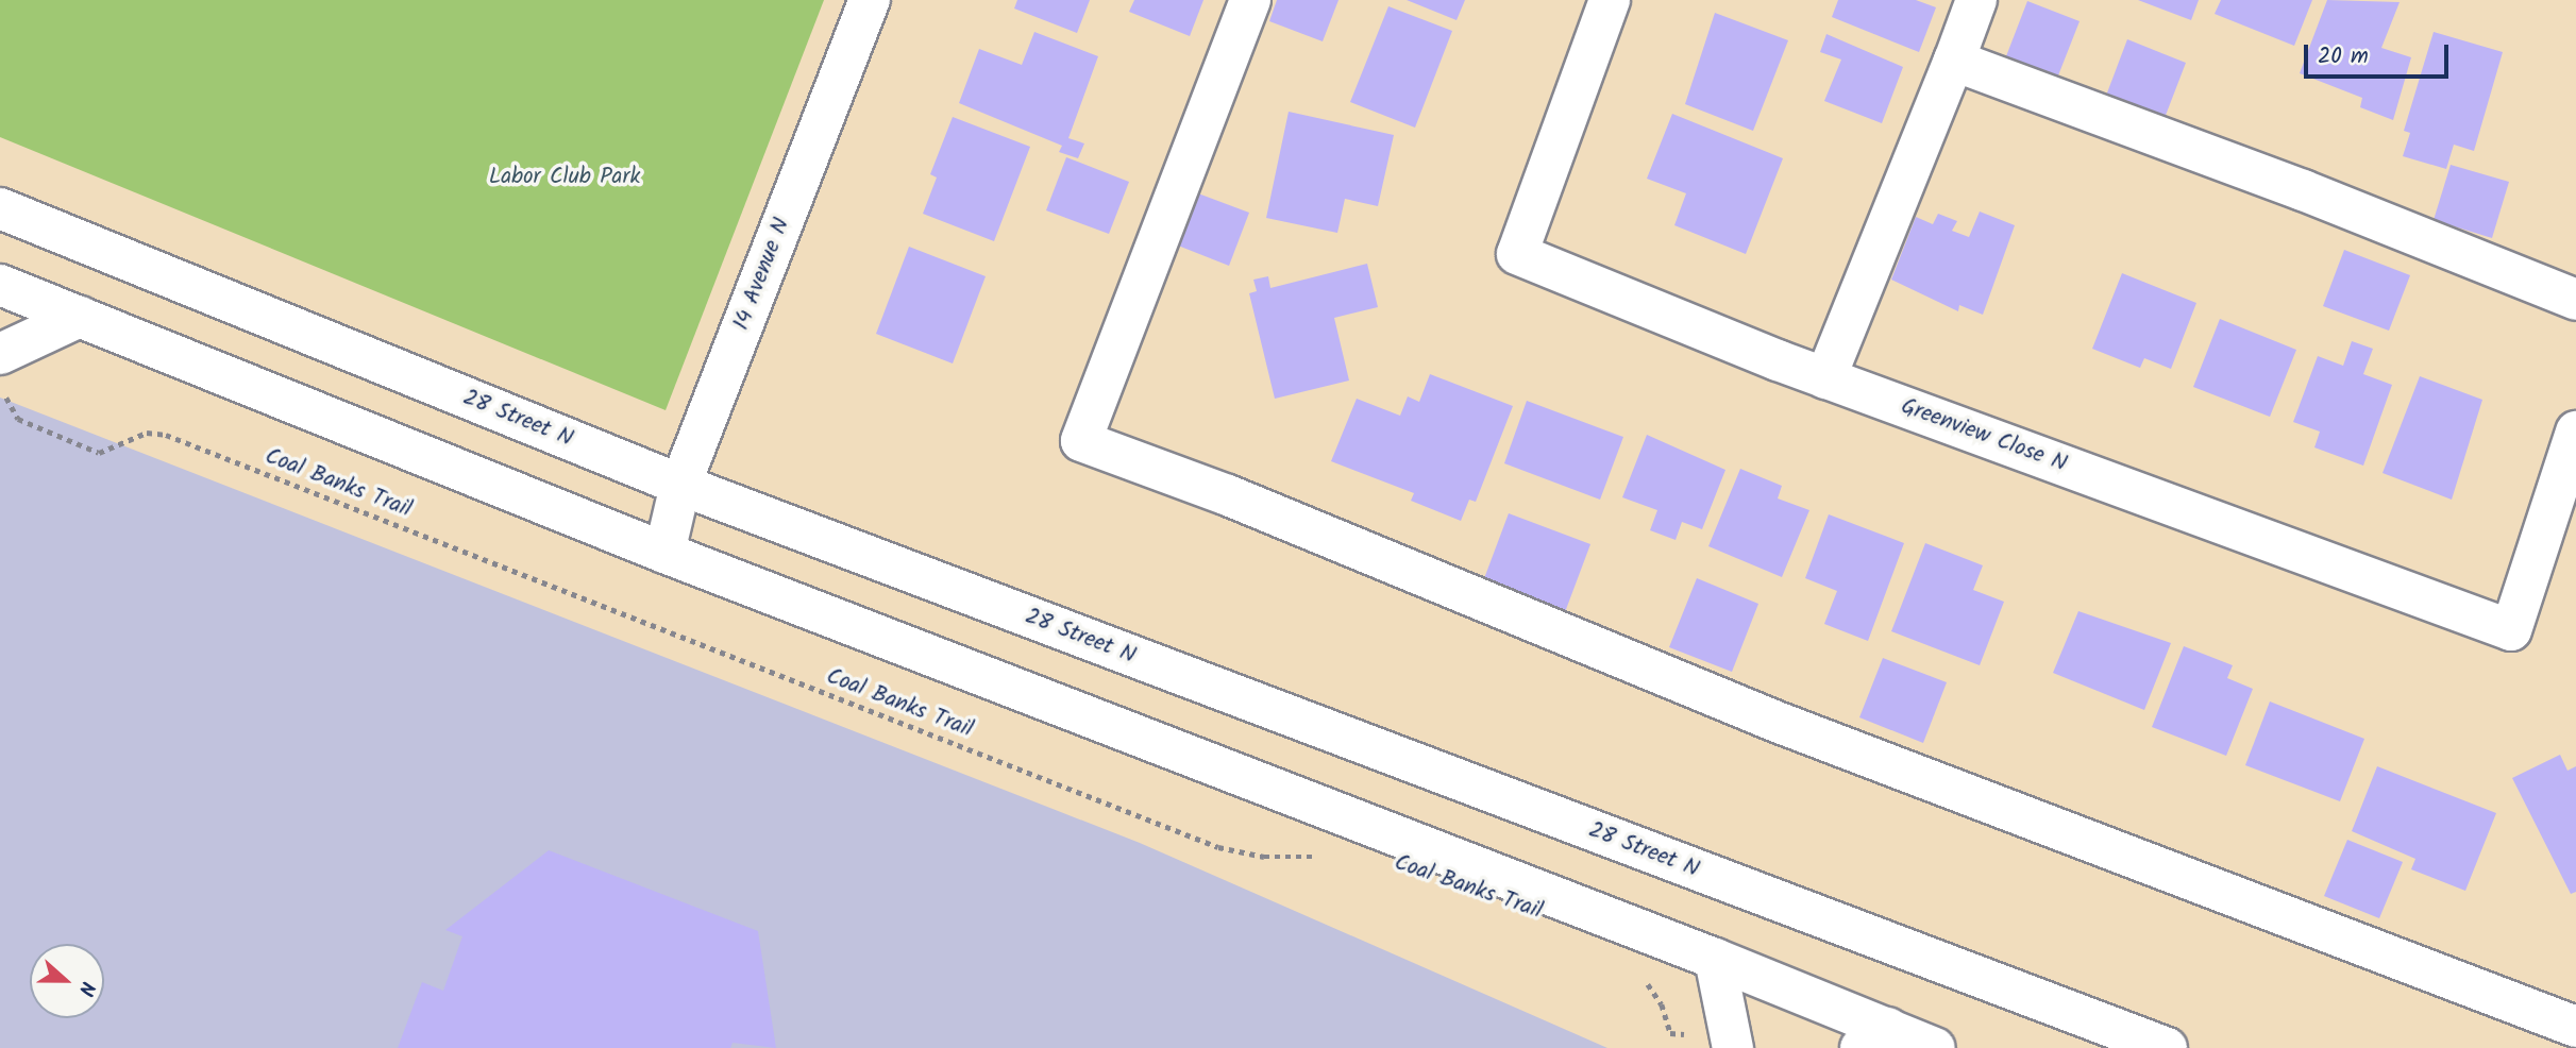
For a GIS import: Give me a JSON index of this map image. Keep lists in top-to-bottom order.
{
  "streets": {
    "main road": ["14 Avenue N", "28 Street N", "Greenview Close N"],
    "path": ["Coal Banks Trail"]
  },
  "crossings": [
    ["14 Avenue N", "28 Street N"]
  ],
  "parks": ["Labor Club Park"],
  "scale_bar": "20 m",
  "north": "right"
}
